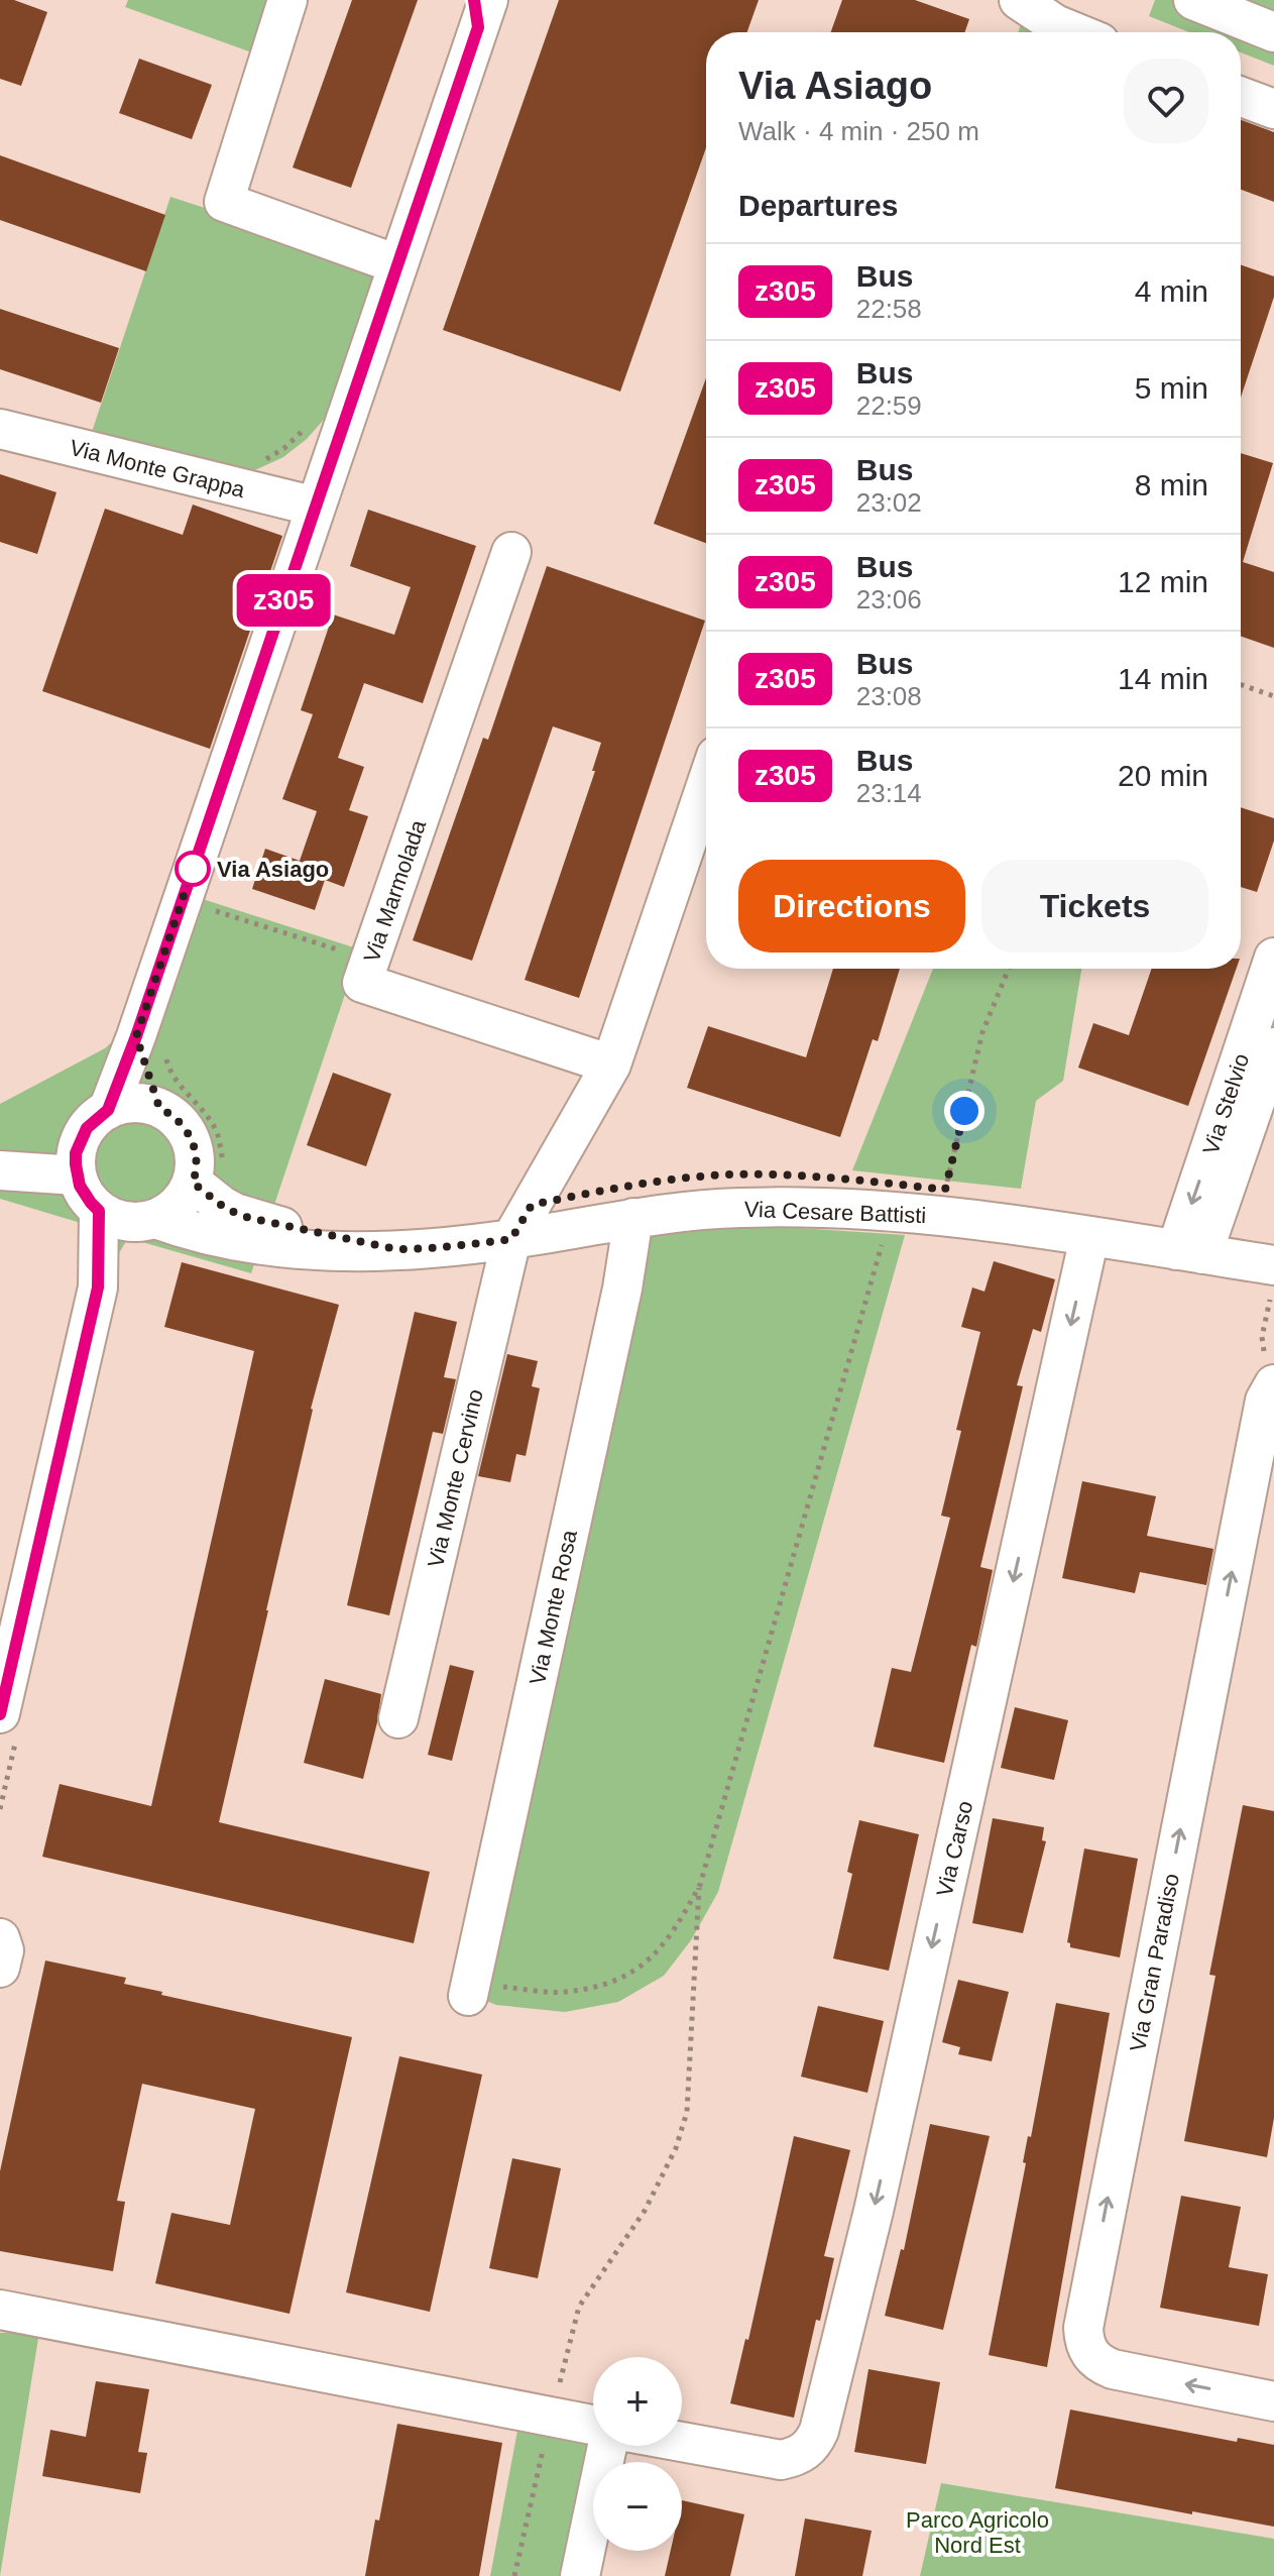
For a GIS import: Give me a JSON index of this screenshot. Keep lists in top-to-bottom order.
{
  "streets": {
    "street": [
      "Via Monte Grappa",
      "Via Marmolada",
      "Via Stelvio",
      "Via Cesare Battisti",
      "Via Monte Cervino",
      "Via Monte Rosa",
      "Via Carso",
      "Via Gran Paradiso"
    ]
  },
  "crossings": [
    ["Via Stelvio", "Via Cesare Battisti"],
    ["Via Cesare Battisti", "Via Monte Cervino"],
    ["Via Cesare Battisti", "Via Monte Rosa"],
    ["Via Cesare Battisti", "Via Carso"]
  ],
  "one_way": ["Via Carso", "Via Gran Paradiso"],
  "parks": ["Parco Agricolo Nord Est"],
  "places": ["Via Asiago"],
  "lines": ["bus line z305"],
  "page": {
    "on_map": "z305",
    "heading": [
      ["Via Asiago", "Walk · 4 min · 250 m"],
      "Departures"
    ],
    "list": [
      {
        "mark": "z305",
        "name": "Bus",
        "note": "22:58",
        "value": "4 min"
      },
      {
        "mark": "z305",
        "name": "Bus",
        "note": "22:59",
        "value": "5 min"
      },
      {
        "mark": "z305",
        "name": "Bus",
        "note": "23:02",
        "value": "8 min"
      },
      {
        "mark": "z305",
        "name": "Bus",
        "note": "23:06",
        "value": "12 min"
      },
      {
        "mark": "z305",
        "name": "Bus",
        "note": "23:08",
        "value": "14 min"
      },
      {
        "mark": "z305",
        "name": "Bus",
        "note": "23:14",
        "value": "20 min"
      }
    ],
    "buttons": ["Directions", "Tickets"],
    "map_buttons": ["+", "−"]
  }
}
